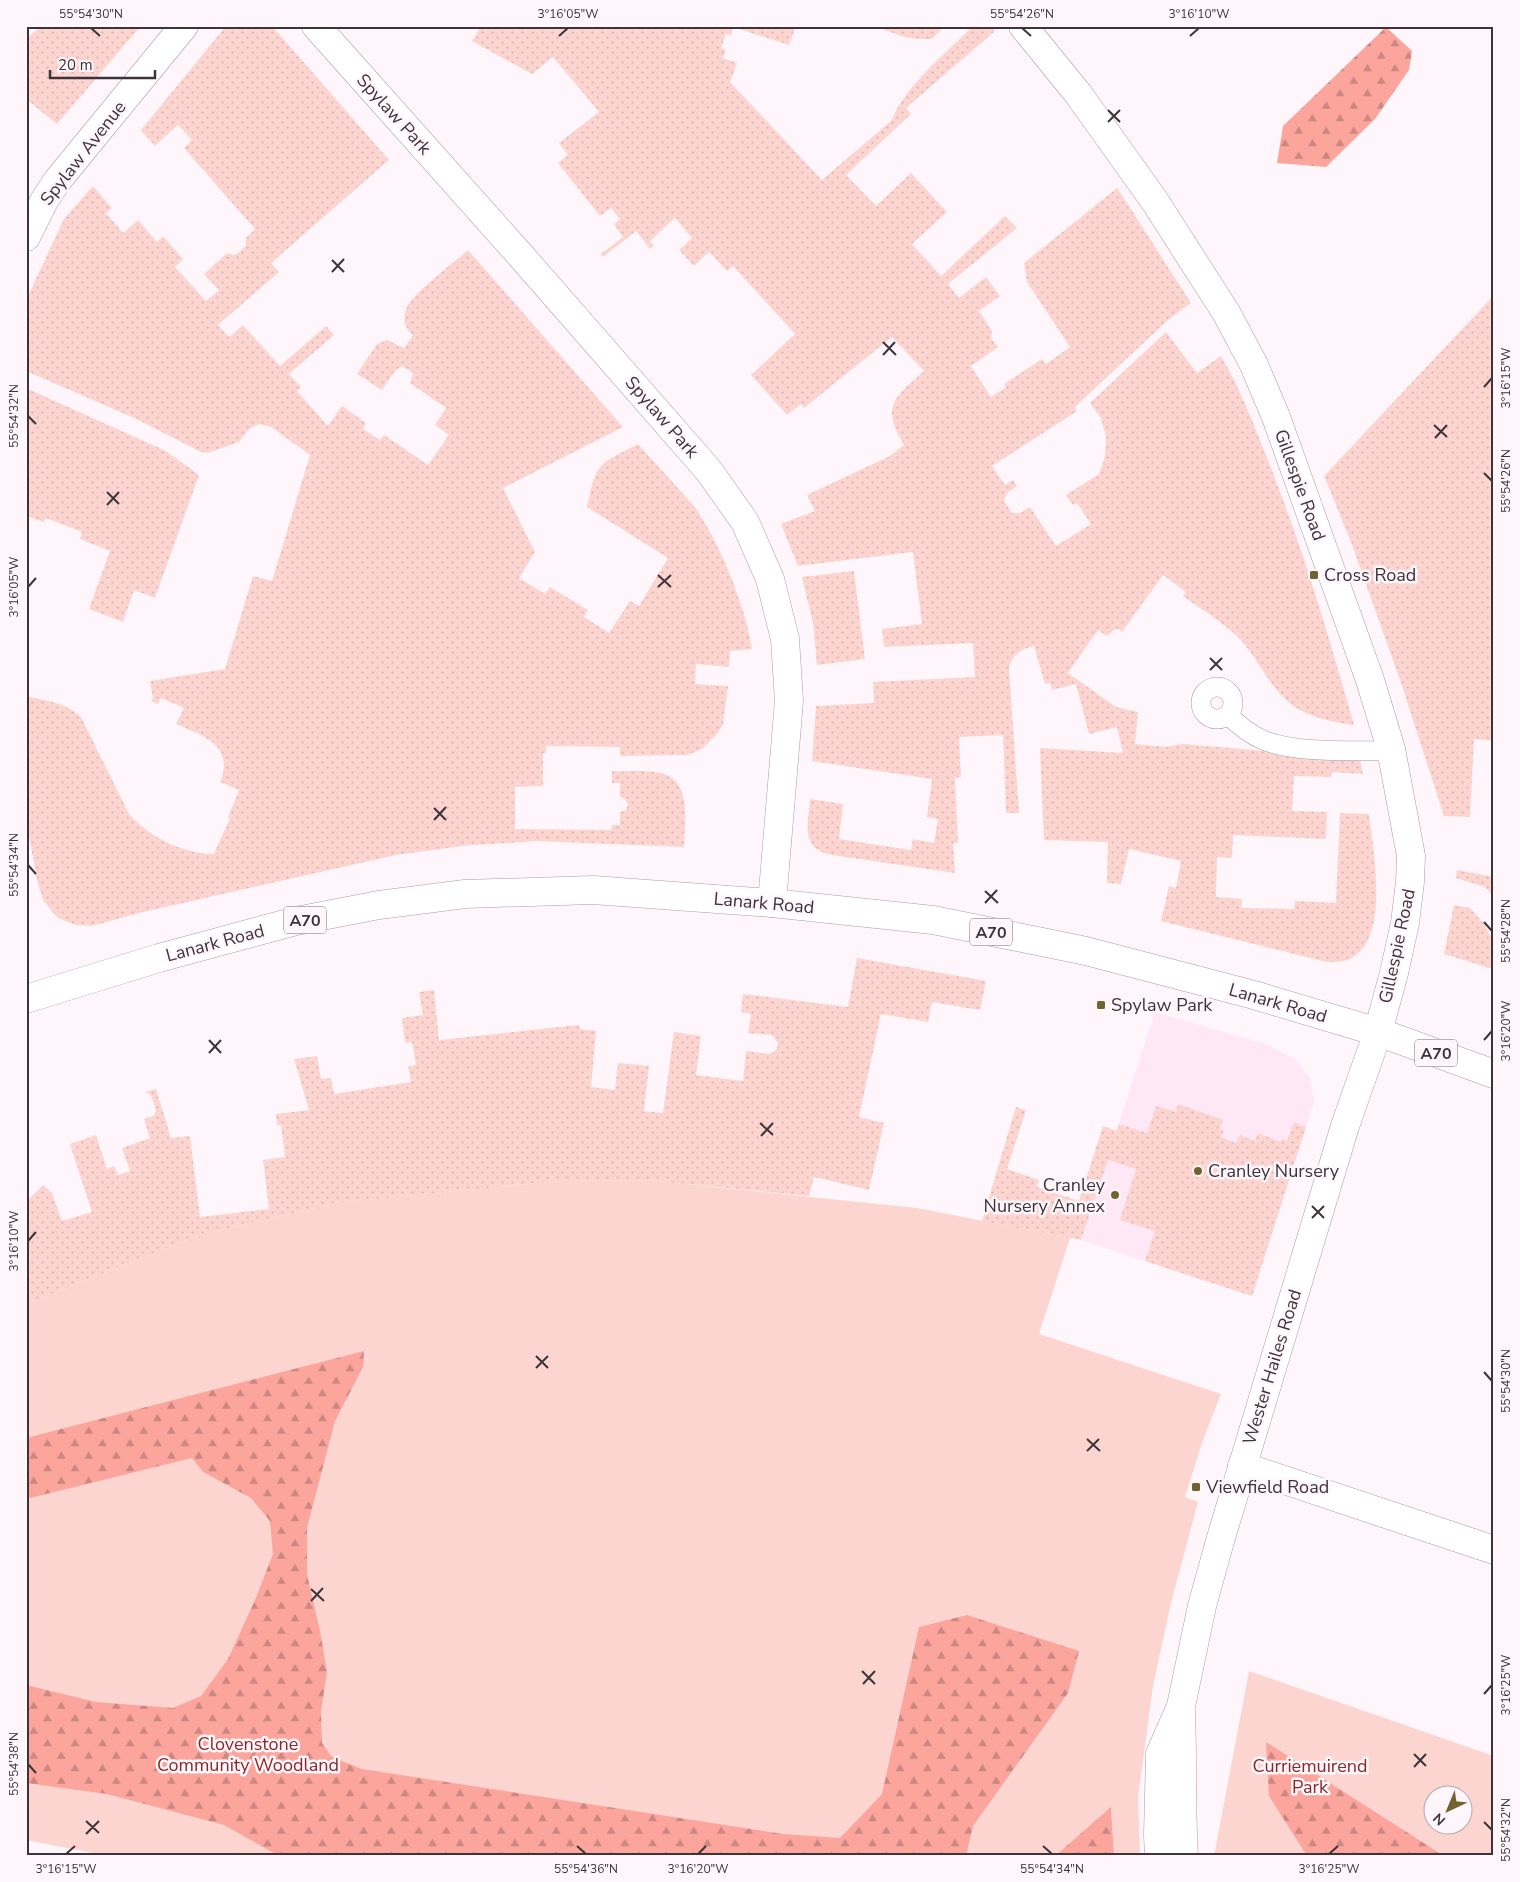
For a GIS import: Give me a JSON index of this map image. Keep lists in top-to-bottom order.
{
  "streets": {
    "main road": [
      "Spylaw Park",
      "Spylaw Avenue",
      "Gillespie Road",
      "Lanark Road",
      "A70",
      "Wester Hailes Road"
    ]
  },
  "crossings": [
    ["Spylaw Park", "Lanark Road"],
    ["Gillespie Road", "Lanark Road"],
    ["Gillespie Road", "Wester Hailes Road"],
    ["Lanark Road", "Wester Hailes Road"]
  ],
  "parks": ["Clovenstone Community Woodland", "Curriemuirend Park"],
  "places": {
    "transit": ["Cross Road", "Spylaw Park", "Viewfield Road"],
    "other": ["Cranley Nursery", "Cranley Nursery Annex"]
  },
  "scale_bar": "20 m",
  "north": "bottom left",
  "coordinates": [
    "55°54'30\"N",
    "3°16'05\"W",
    "55°54'26\"N",
    "3°16'10\"W",
    "3°16'15\"W",
    "55°54'32\"N",
    "55°54'34\"N",
    "55°54'28\"N",
    "3°16'20\"W",
    "3°16'25\"W",
    "55°54'38\"N",
    "55°54'36\"N"
  ]
}
